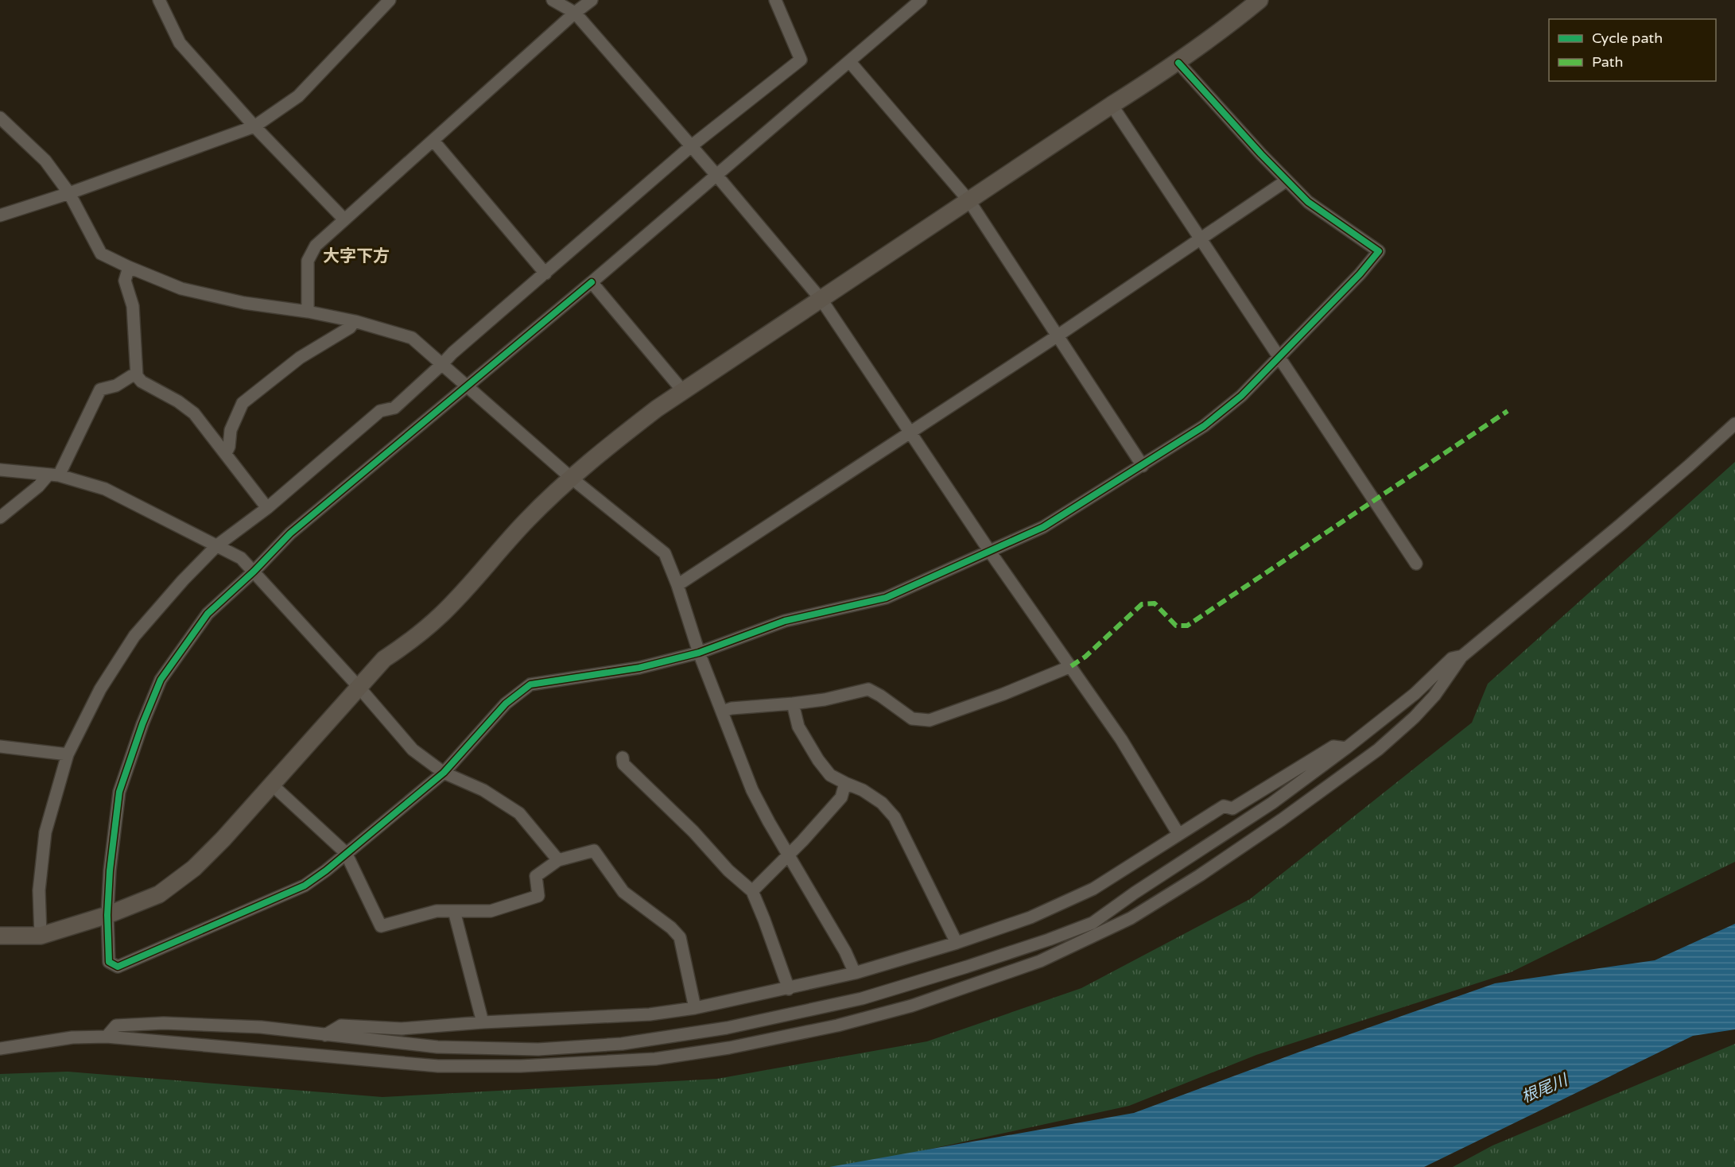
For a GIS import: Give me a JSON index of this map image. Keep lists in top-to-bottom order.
{
  "districts": ["大字下方"],
  "water": ["根尾川"],
  "legend": ["Cycle path", "Path"]
}
